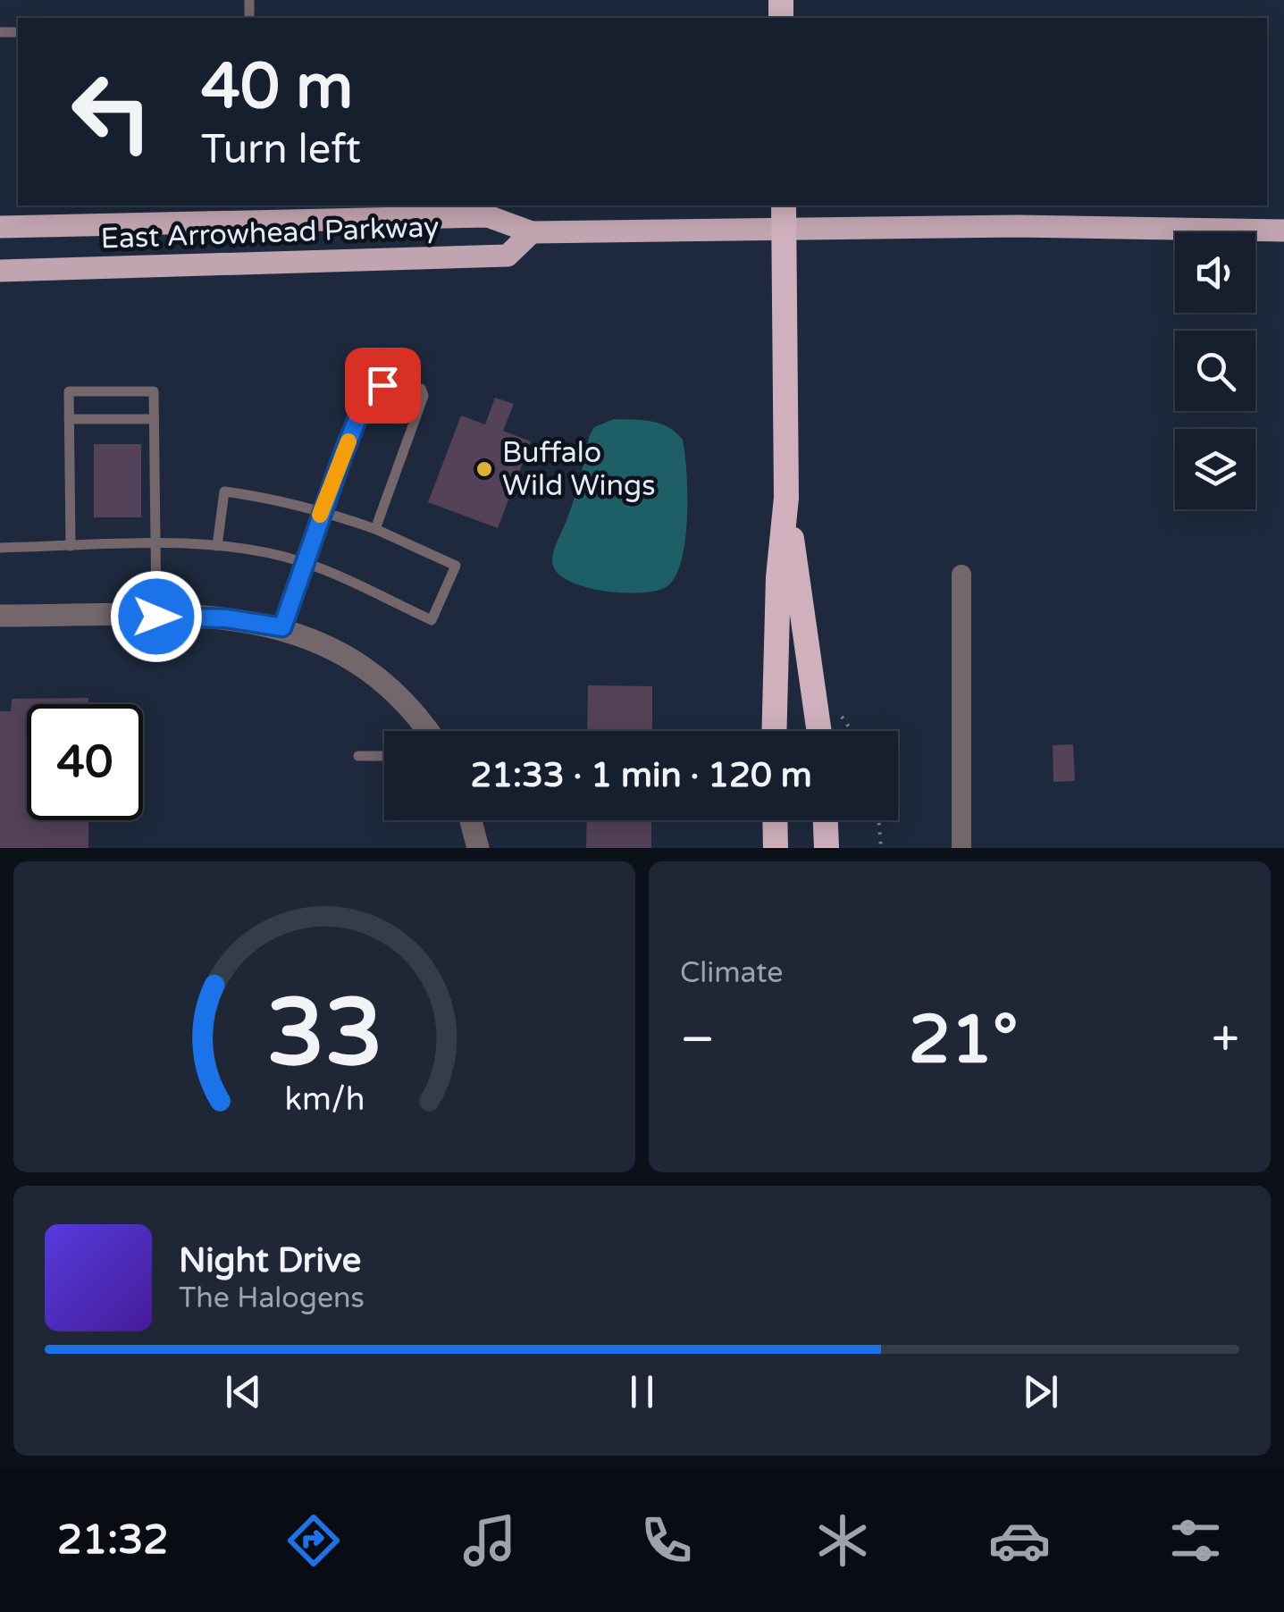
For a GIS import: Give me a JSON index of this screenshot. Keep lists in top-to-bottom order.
{
  "streets": {
    "main road": ["East Arrowhead Parkway"]
  },
  "places": ["Buffalo Wild Wings"],
  "page": {
    "turn": ["40 m", "Turn left"],
    "limit": "40",
    "trip": "21:33 · 1 min · 120 m",
    "tile": "Climate",
    "heat": ["−", "21°", "+"],
    "song": ["Night Drive", "The Halogens"],
    "tabs": "21:32",
    "gauge": ["33", "km/h"]
  }
}
